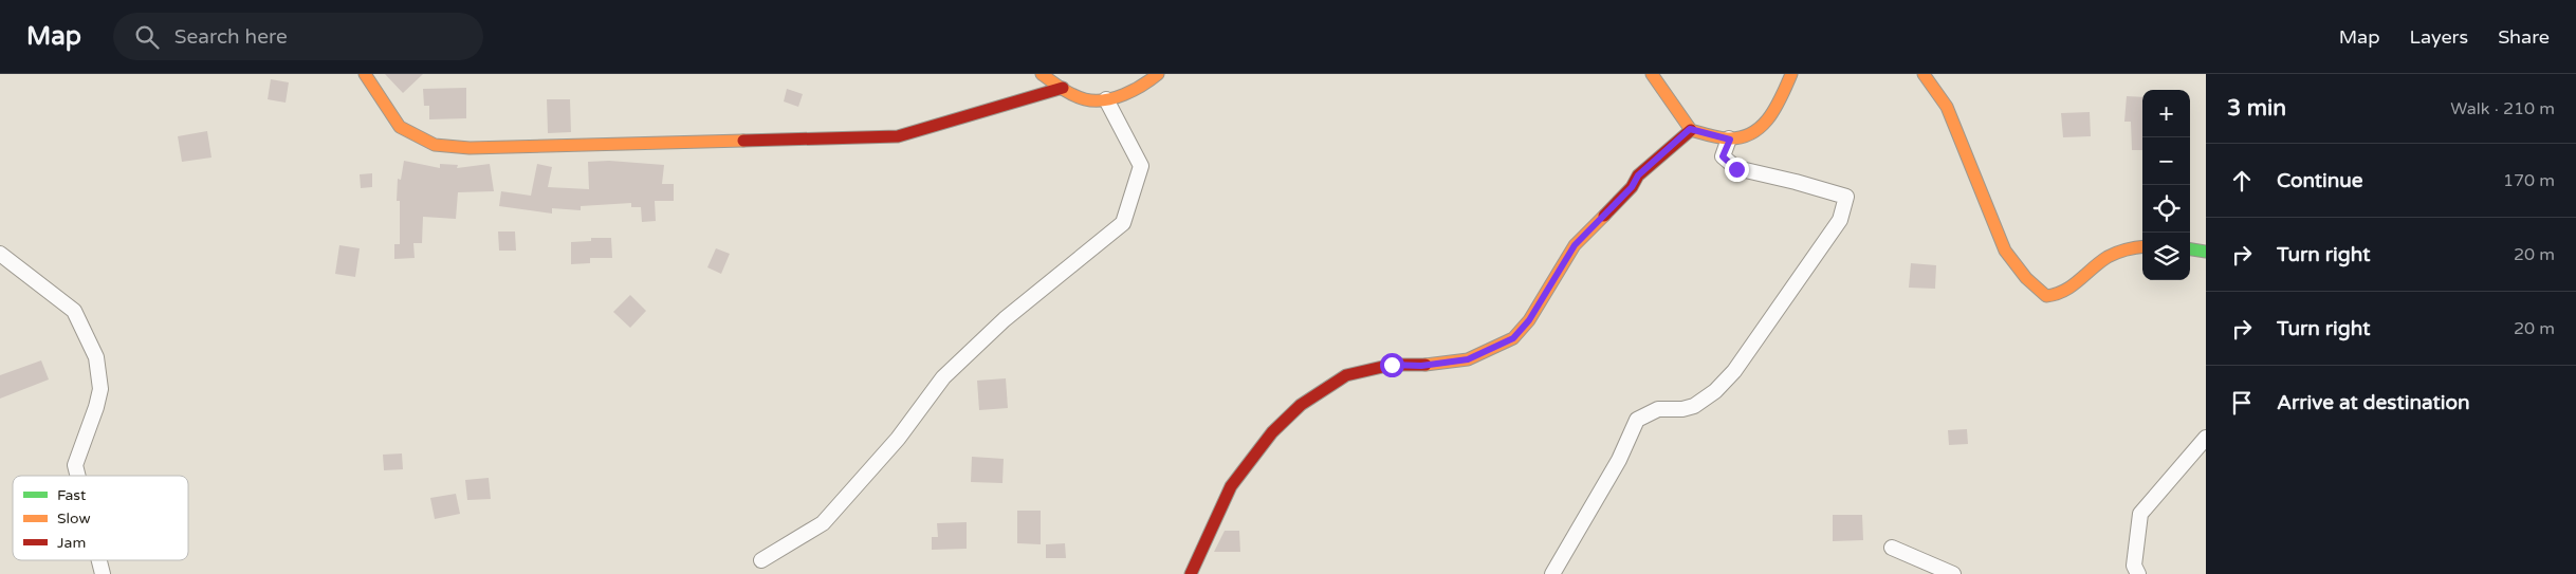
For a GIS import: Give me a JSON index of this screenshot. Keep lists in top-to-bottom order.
{
  "legend": ["Fast", "Slow", "Jam"],
  "page": {
    "header": "Map",
    "search": "Search here",
    "nav": ["Map", "Layers", "Share"],
    "heading": ["3 min", "Walk · 210 m"],
    "map_buttons": ["+", "−"],
    "list": [
      ["Continue", "170 m"],
      ["Turn right", "20 m"],
      ["Turn right", "20 m"],
      "Arrive at destination"
    ]
  }
}
